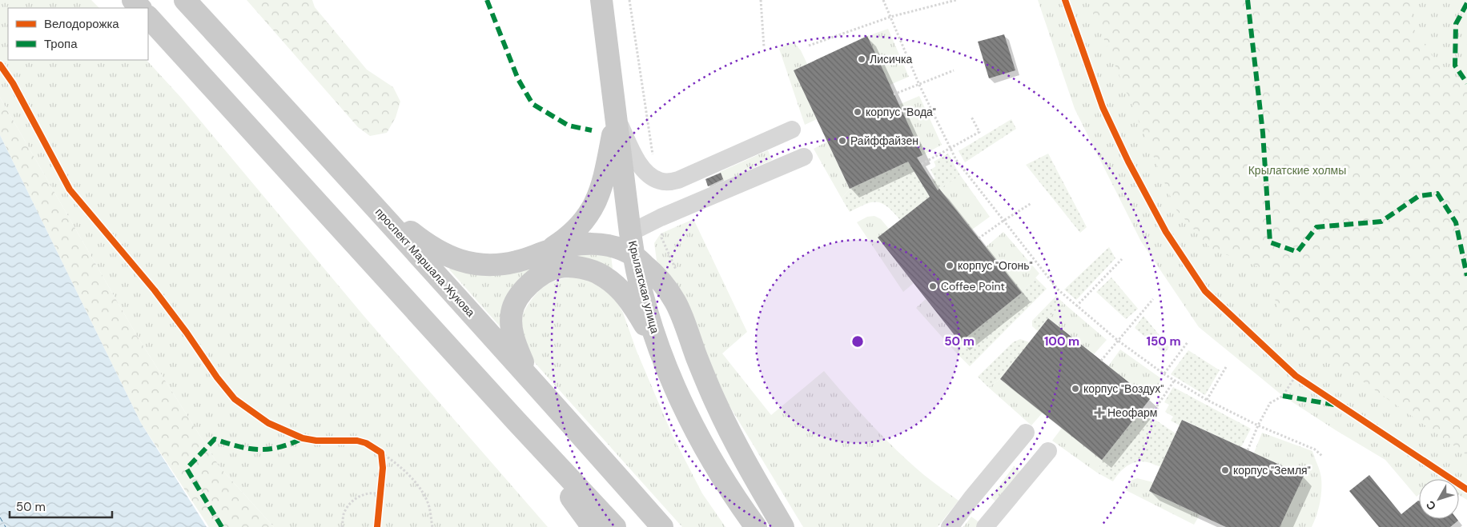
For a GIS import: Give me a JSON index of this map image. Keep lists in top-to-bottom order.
{
  "streets": {
    "main road": ["проспект Маршала Жукова", "Крылатская улица"]
  },
  "parks": ["Крылатские холмы"],
  "places": {
    "other": [
      "Лисичка",
      "корпус \"Вода\"",
      "Райффайзен",
      "корпус \"Огонь\"",
      "Coffee Point",
      "корпус \"Воздух\"",
      "корпус \"Земля\""
    ],
    "health": ["Неофарм"]
  },
  "legend": ["Велодорожка", "Тропа"],
  "scale_bar": "50 m",
  "north": "bottom left",
  "rings": ["50 m", "100 m", "150 m"]
}
